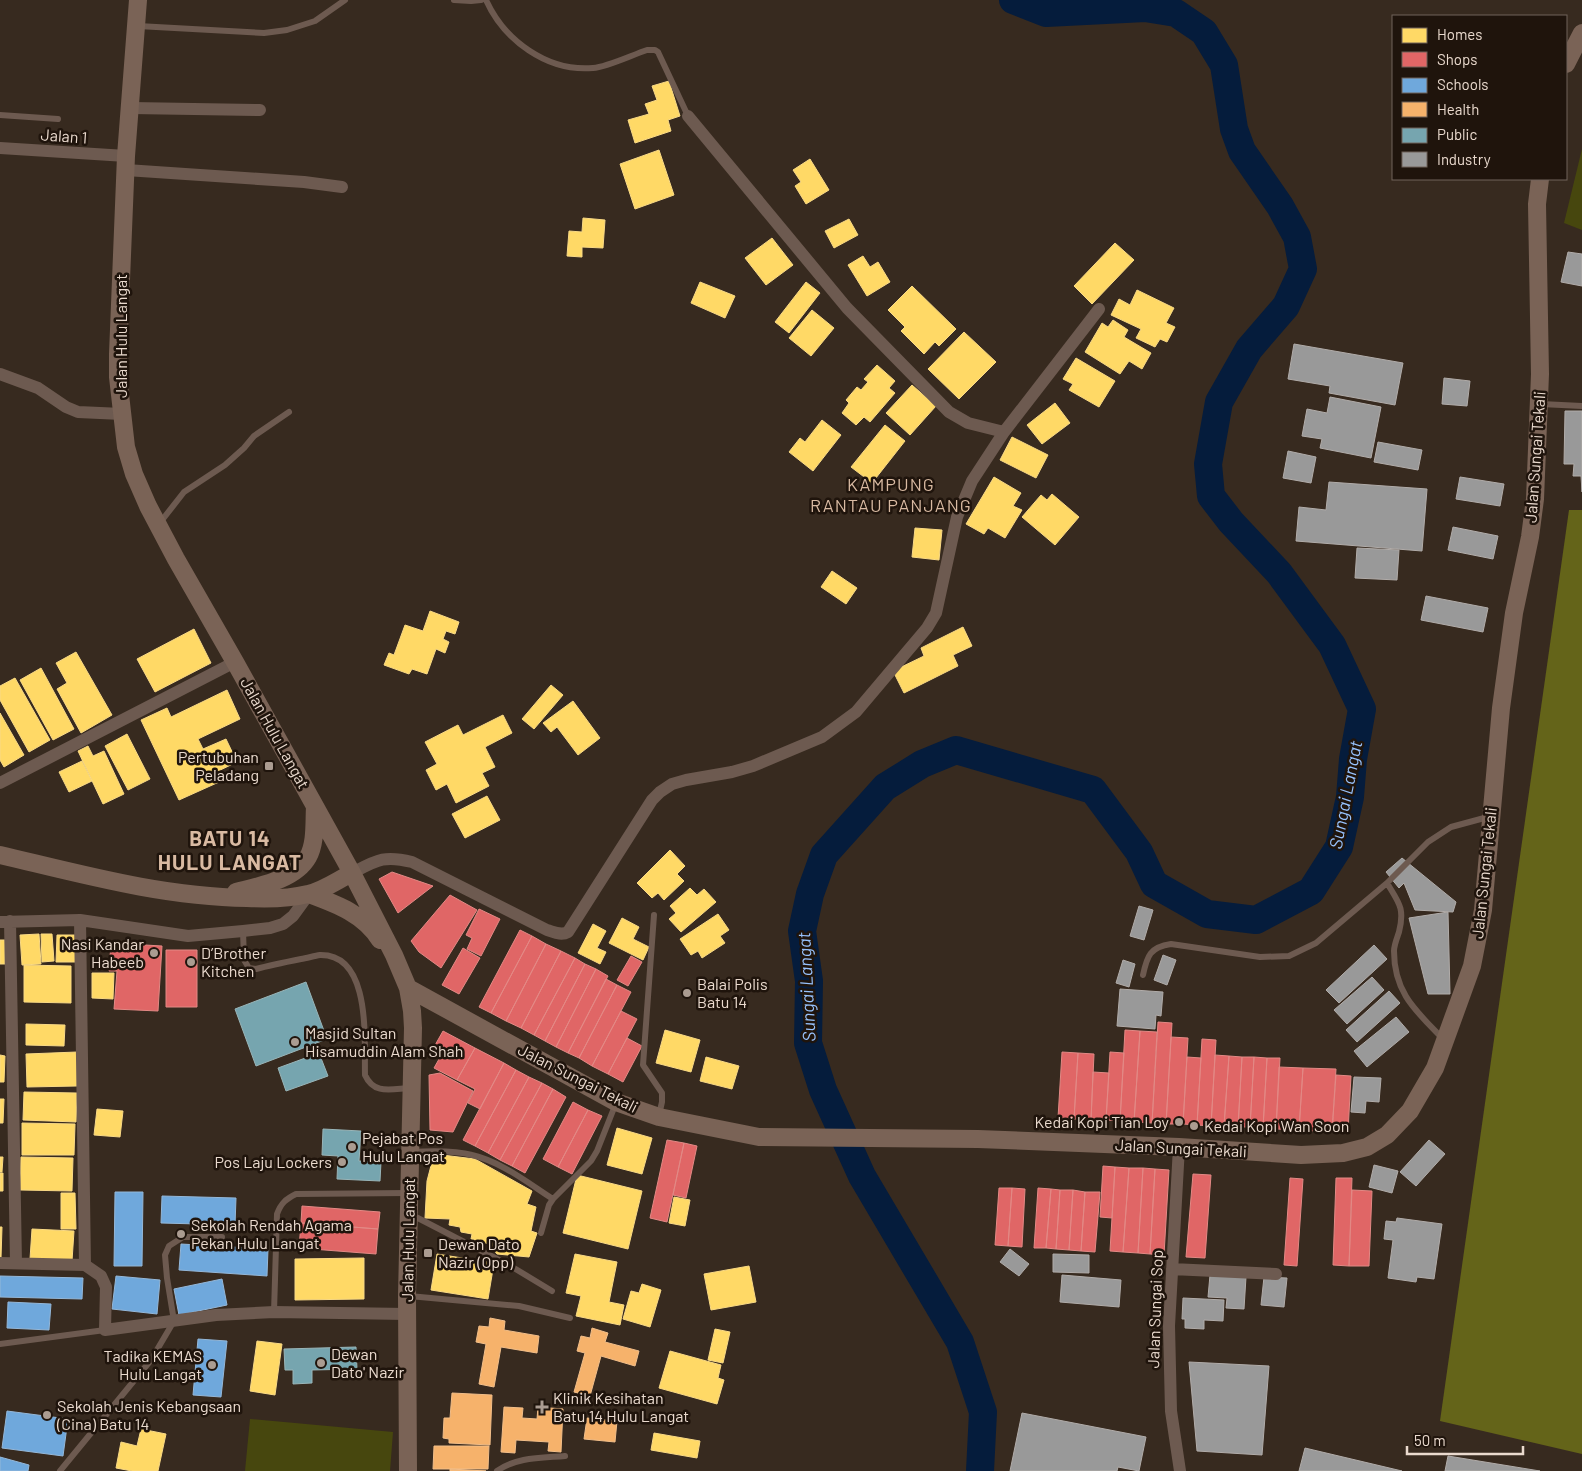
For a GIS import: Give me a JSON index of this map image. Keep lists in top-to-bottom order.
{
  "streets": {
    "street": [
      "Jalan 1",
      "Jalan Hulu Langat",
      "Jalan Sungai Tekali",
      "Jalan Sungai Sop"
    ]
  },
  "crossings": [
    ["Jalan 1", "Jalan Hulu Langat"],
    ["Jalan Hulu Langat", "Jalan Sungai Tekali"],
    ["Jalan Sungai Tekali", "Jalan Sungai Sop"]
  ],
  "districts": ["KAMPUNG RANTAU PANJANG", "BATU 14 HULU LANGAT"],
  "water": ["Sungai Langat"],
  "places": {
    "transit": ["Pertubuhan Peladang", "Dewan Dato Nazir (Opp)"],
    "other": [
      "Nasi Kandar Habeeb",
      "D’Brother Kitchen",
      "Balai Polis Batu 14",
      "Masjid Sultan Hisamuddin Alam Shah",
      "Kedai Kopi Tian Loy",
      "Kedai Kopi Wan Soon",
      "Pejabat Pos Hulu Langat",
      "Pos Laju Lockers",
      "Sekolah Rendah Agama Pekan Hulu Langat",
      "Dewan Dato' Nazir",
      "Tadika KEMAS Hulu Langat",
      "Sekolah Jenis Kebangsaan (Cina) Batu 14"
    ],
    "health": ["Klinik Kesihatan Batu 14 Hulu Langat"]
  },
  "legend": [
    "Homes",
    "Shops",
    "Schools",
    "Health",
    "Public",
    "Industry"
  ],
  "scale_bar": "50 m"
}
